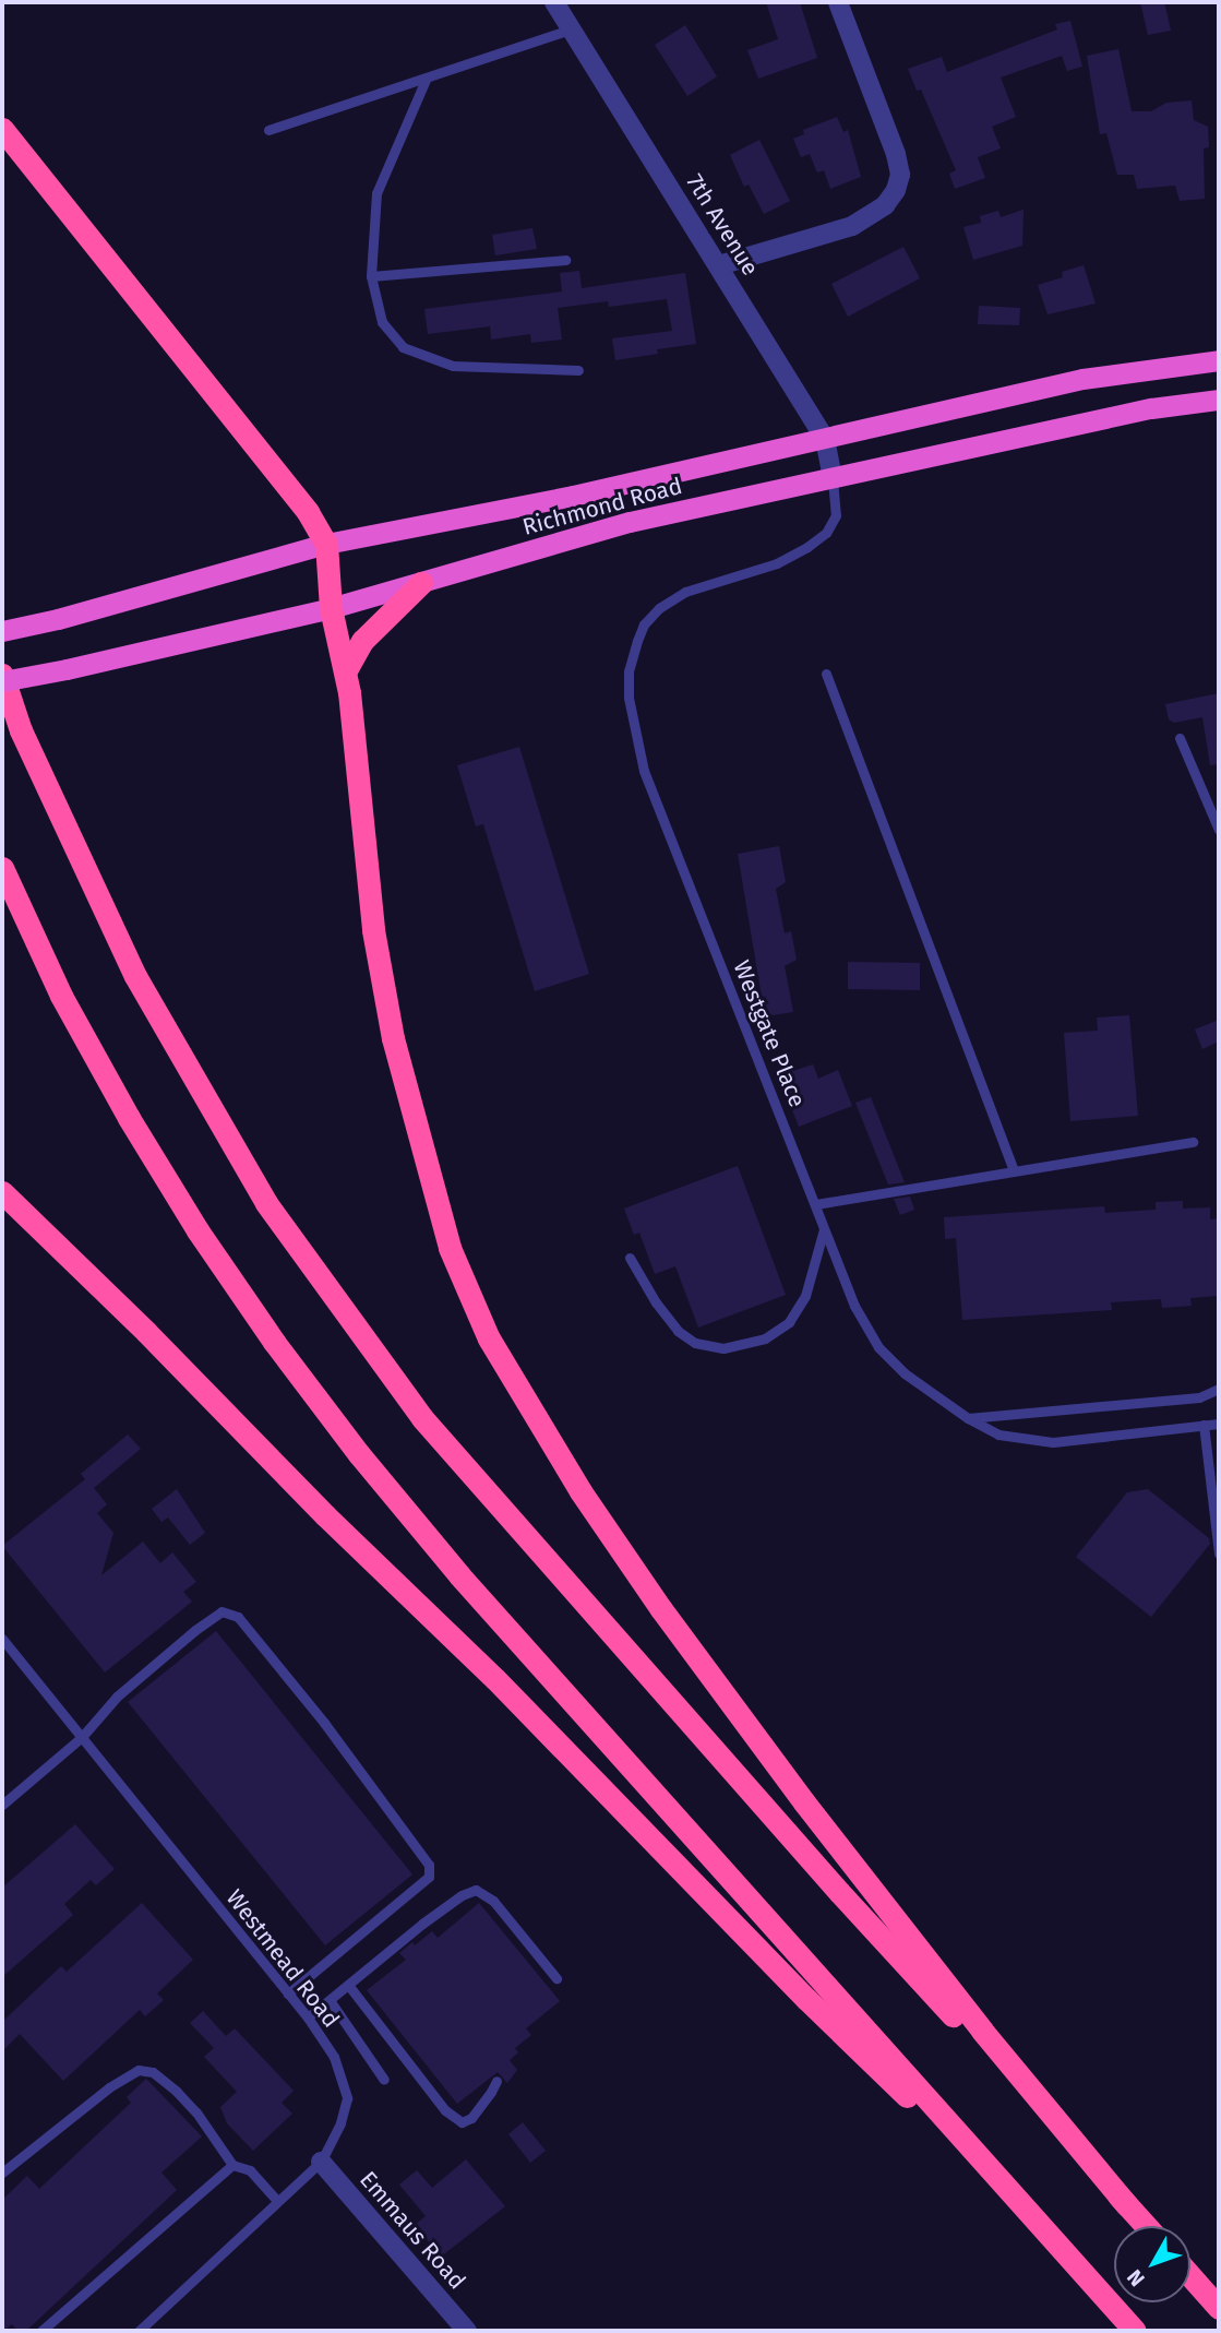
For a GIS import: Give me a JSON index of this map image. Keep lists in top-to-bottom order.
{
  "streets": {
    "highway": ["Richmond Road"],
    "street": ["7th Avenue", "Emmaus Road"],
    "lane": ["Westgate Place", "Westmead Road"]
  },
  "crossings": [
    ["7th Avenue", "Richmond Road"],
    ["7th Avenue", "Westgate Place"],
    ["Richmond Road", "Westgate Place"],
    ["Westmead Road", "Emmaus Road"]
  ],
  "north": "bottom left"
}
